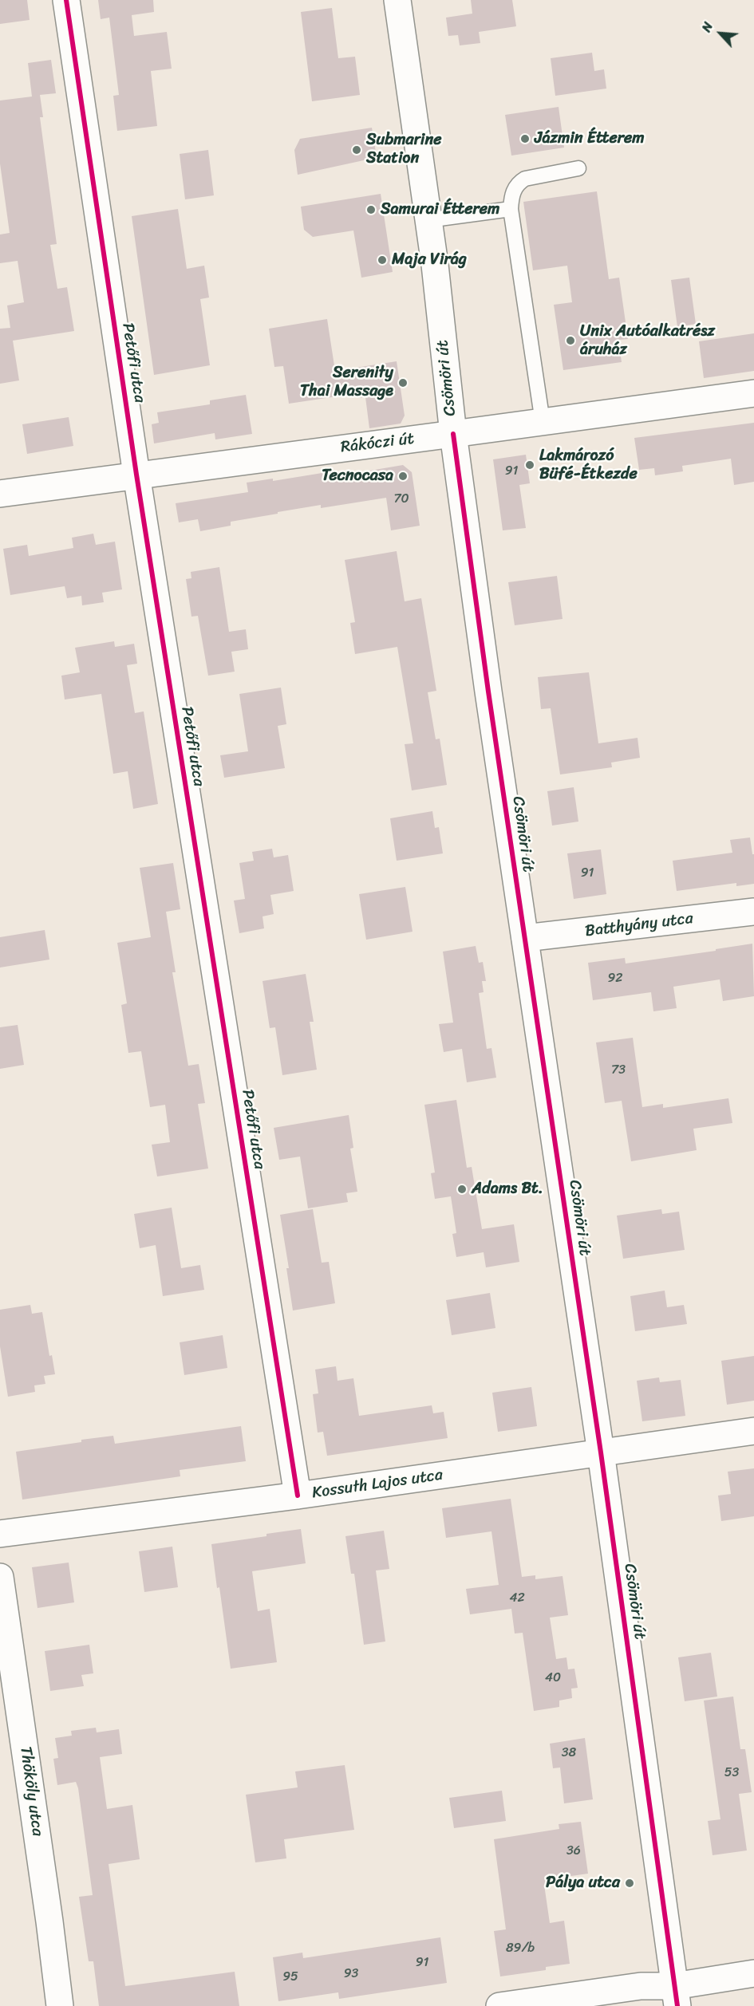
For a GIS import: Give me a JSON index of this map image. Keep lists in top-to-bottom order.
{
  "streets": {
    "street": [
      "Petőfi utca",
      "Csömöri út",
      "Rákóczi út",
      "Batthyány utca",
      "Kossuth Lajos utca",
      "Thököly utca"
    ]
  },
  "crossings": [
    ["Petőfi utca", "Rákóczi út"],
    ["Petőfi utca", "Kossuth Lajos utca"],
    ["Csömöri út", "Rákóczi út"],
    ["Csömöri út", "Batthyány utca"],
    ["Csömöri út", "Kossuth Lajos utca"]
  ],
  "places": [
    "Jázmin Étterem",
    "Submarine Station",
    "Samurai Étterem",
    "Maja Virág",
    "Unix Autóalkatrész áruház",
    "Serenity Thai Massage",
    "Lakmározó Büfé-Étkezde",
    "Tecnocasa",
    "Adams Bt.",
    "Pálya utca"
  ],
  "house_numbers": [
    "91",
    "70",
    "91",
    "92",
    "73",
    "42",
    "40",
    "38",
    "53",
    "36",
    "89/b",
    "91",
    "93",
    "95"
  ],
  "north": "top left"
}
